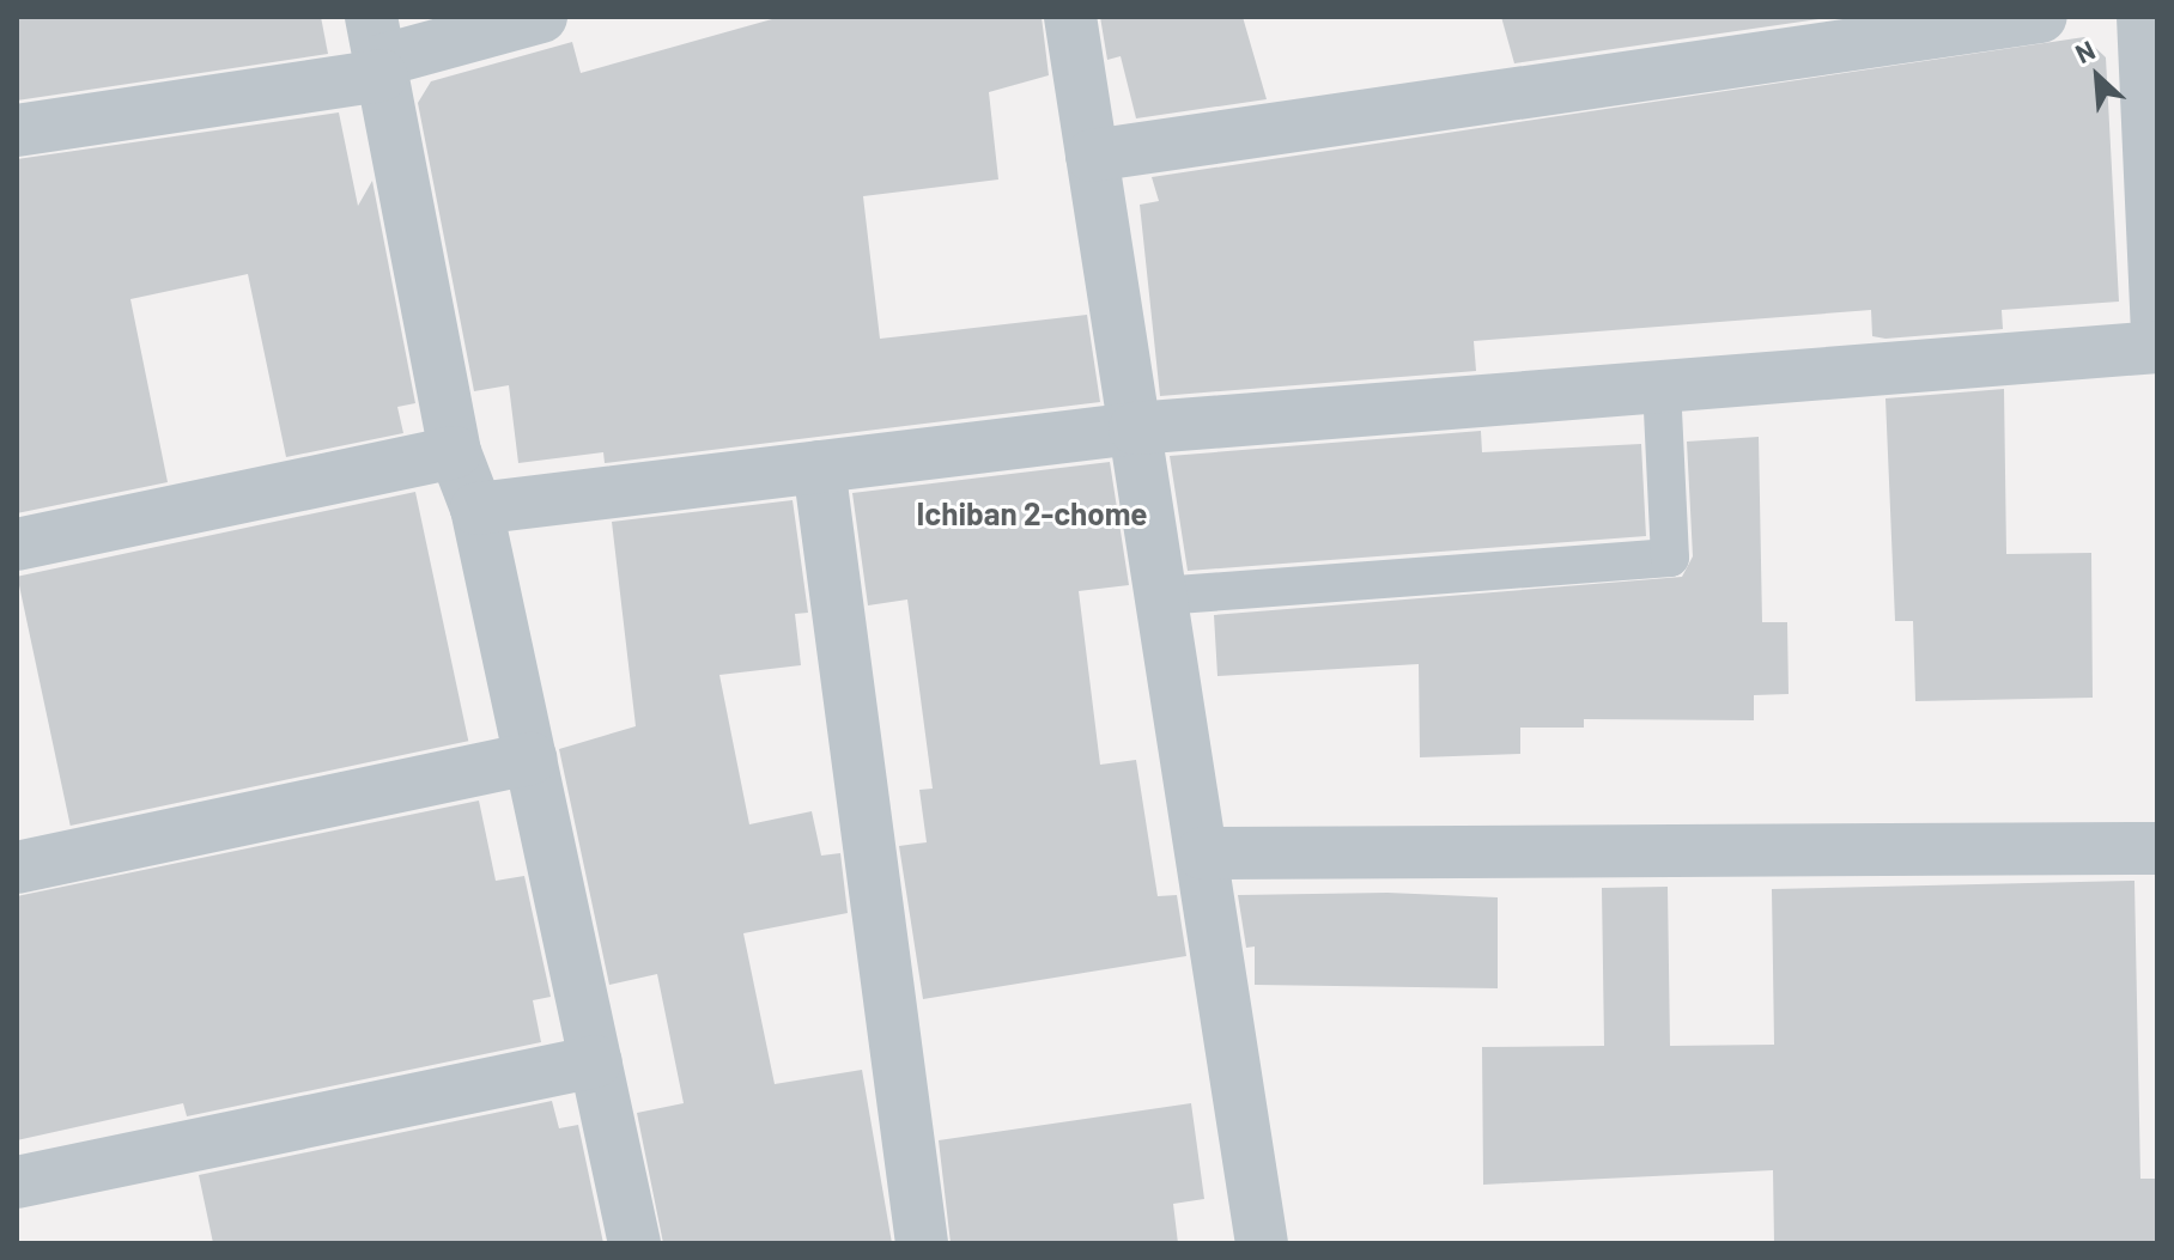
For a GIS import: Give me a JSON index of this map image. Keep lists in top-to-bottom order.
{
  "districts": ["Ichiban 2-chome"],
  "north": "top left"
}
